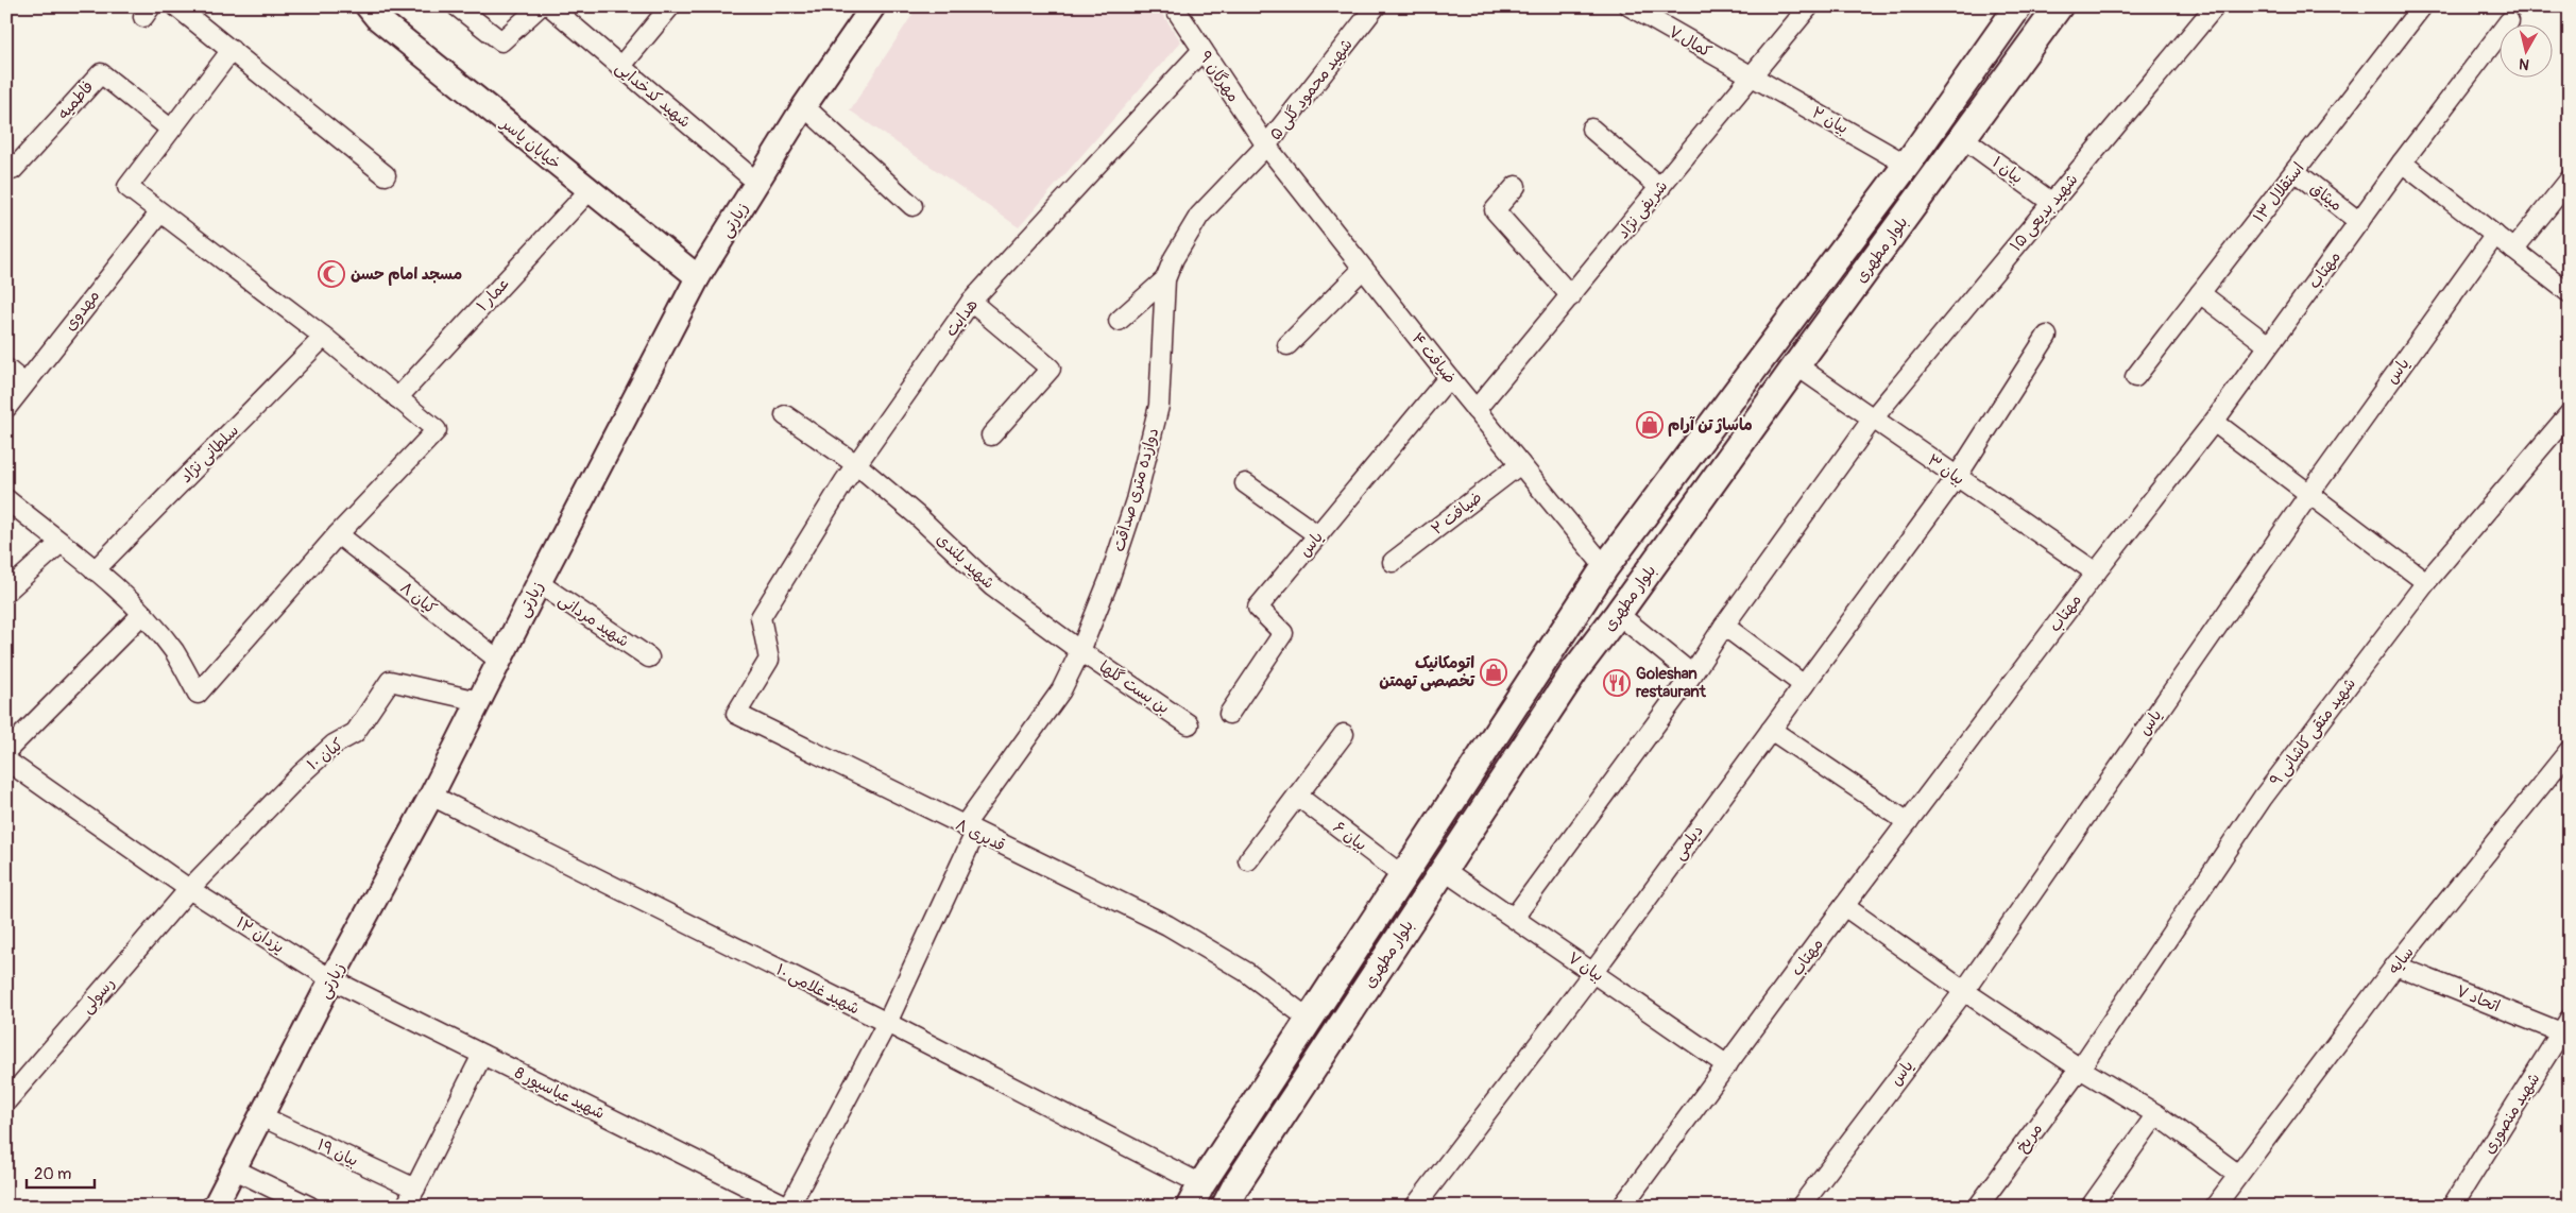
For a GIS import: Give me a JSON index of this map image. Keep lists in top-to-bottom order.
{
  "streets": {
    "main road": ["بلوار مطهری"],
    "street": [
      "کمال ۷",
      "مهرگان ۹",
      "شهید محمود گلی ۵",
      "شهید کدخدایی",
      "فاطمیه",
      "بیان ۲",
      "خیابان یاسر",
      "بیان ۱",
      "استقلال ۱۳",
      "میثاق",
      "شریفی نژاد",
      "شهید بدیعی ۱۵",
      "زیارتی",
      "مهتاب",
      "عمار ۱",
      "مهدوی",
      "هدایت",
      "ضیافت ۴",
      "یاس",
      "سلطانی نژاد",
      "بیان ۳",
      "دوازده متری صداقت",
      "ضیافت ۲",
      "شهید بلندی",
      "کیان ۸",
      "شهید مردانی",
      "بن بست گلها",
      "شهید متقی کاشانی ۹",
      "کیان ۱۰",
      "قدیری ۸",
      "بیان ۶",
      "دیلمی",
      "یزدان ۱۲",
      "سایه",
      "بیان ۷",
      "شهید غلامی ۱۰",
      "رسولی",
      "اتحاد ۷",
      "شهید عباسپور 8",
      "شهید منصوری",
      "مریخ",
      "بیان ۱۹"
    ]
  },
  "crossings": [
    ["کمال ۷", "بیان ۲"],
    ["کمال ۷", "شریفی نژاد"],
    ["مهرگان ۹", "شهید محمود گلی ۵"],
    ["مهرگان ۹", "هدایت"],
    ["مهرگان ۹", "ضیافت ۴"],
    ["مهرگان ۹", "دوازده متری صداقت"],
    ["شهید محمود گلی ۵", "ضیافت ۴"],
    ["شهید محمود گلی ۵", "دوازده متری صداقت"],
    ["شهید کدخدایی", "زیارتی"],
    ["بیان ۲", "شریفی نژاد"],
    ["بیان ۲", "بلوار مطهری"],
    ["خیابان یاسر", "زیارتی"],
    ["خیابان یاسر", "عمار ۱"],
    ["بیان ۱", "شهید بدیعی ۱۵"],
    ["بیان ۱", "بلوار مطهری"],
    ["استقلال ۱۳", "میثاق"],
    ["میثاق", "مهتاب"],
    ["شریفی نژاد", "ضیافت ۴"],
    ["شهید بدیعی ۱۵", "بیان ۳"],
    ["شهید بدیعی ۱۵", "بیان ۷"],
    ["زیارتی", "کیان ۸"],
    ["زیارتی", "شهید مردانی"],
    ["زیارتی", "کیان ۱۰"],
    ["زیارتی", "یزدان ۱۲"],
    ["زیارتی", "شهید غلامی ۱۰"],
    ["زیارتی", "شهید عباسپور 8"],
    ["زیارتی", "بیان ۱۹"],
    ["بلوار مطهری", "ضیافت ۴"],
    ["بلوار مطهری", "بیان ۳"],
    ["بلوار مطهری", "قدیری ۸"],
    ["بلوار مطهری", "بیان ۶"],
    ["بلوار مطهری", "بیان ۷"],
    ["بلوار مطهری", "شهید غلامی ۱۰"],
    ["مهتاب", "بیان ۳"],
    ["مهتاب", "بیان ۷"],
    ["هدایت", "شهید بلندی"],
    ["هدایت", "قدیری ۸"],
    ["ضیافت ۴", "یاس"],
    ["ضیافت ۴", "دوازده متری صداقت"],
    ["ضیافت ۴", "ضیافت ۲"],
    ["بیان ۳", "دیلمی"],
    ["دوازده متری صداقت", "شهید بلندی"],
    ["دوازده متری صداقت", "بن بست گلها"],
    ["دوازده متری صداقت", "قدیری ۸"],
    ["دوازده متری صداقت", "شهید غلامی ۱۰"],
    ["دوازده متری صداقت", "شهید عباسپور 8"],
    ["شهید بلندی", "بن بست گلها"],
    ["شهید متقی کاشانی ۹", "مریخ"],
    ["کیان ۱۰", "یزدان ۱۲"],
    ["کیان ۱۰", "رسولی"],
    ["دیلمی", "بیان ۷"],
    ["یزدان ۱۲", "رسولی"],
    ["یزدان ۱۲", "شهید عباسپور 8"],
    ["سایه", "اتحاد ۷"],
    ["اتحاد ۷", "شهید منصوری"]
  ],
  "places": {
    "mosque": ["مسجد امام حسن"],
    "shop": ["ماساژ تن آرام", "اتومکانیک تخصصی تهمتن"],
    "restaurant": ["Goleshan restaurant"]
  },
  "scale_bar": "20 m",
  "north": "bottom"
}
